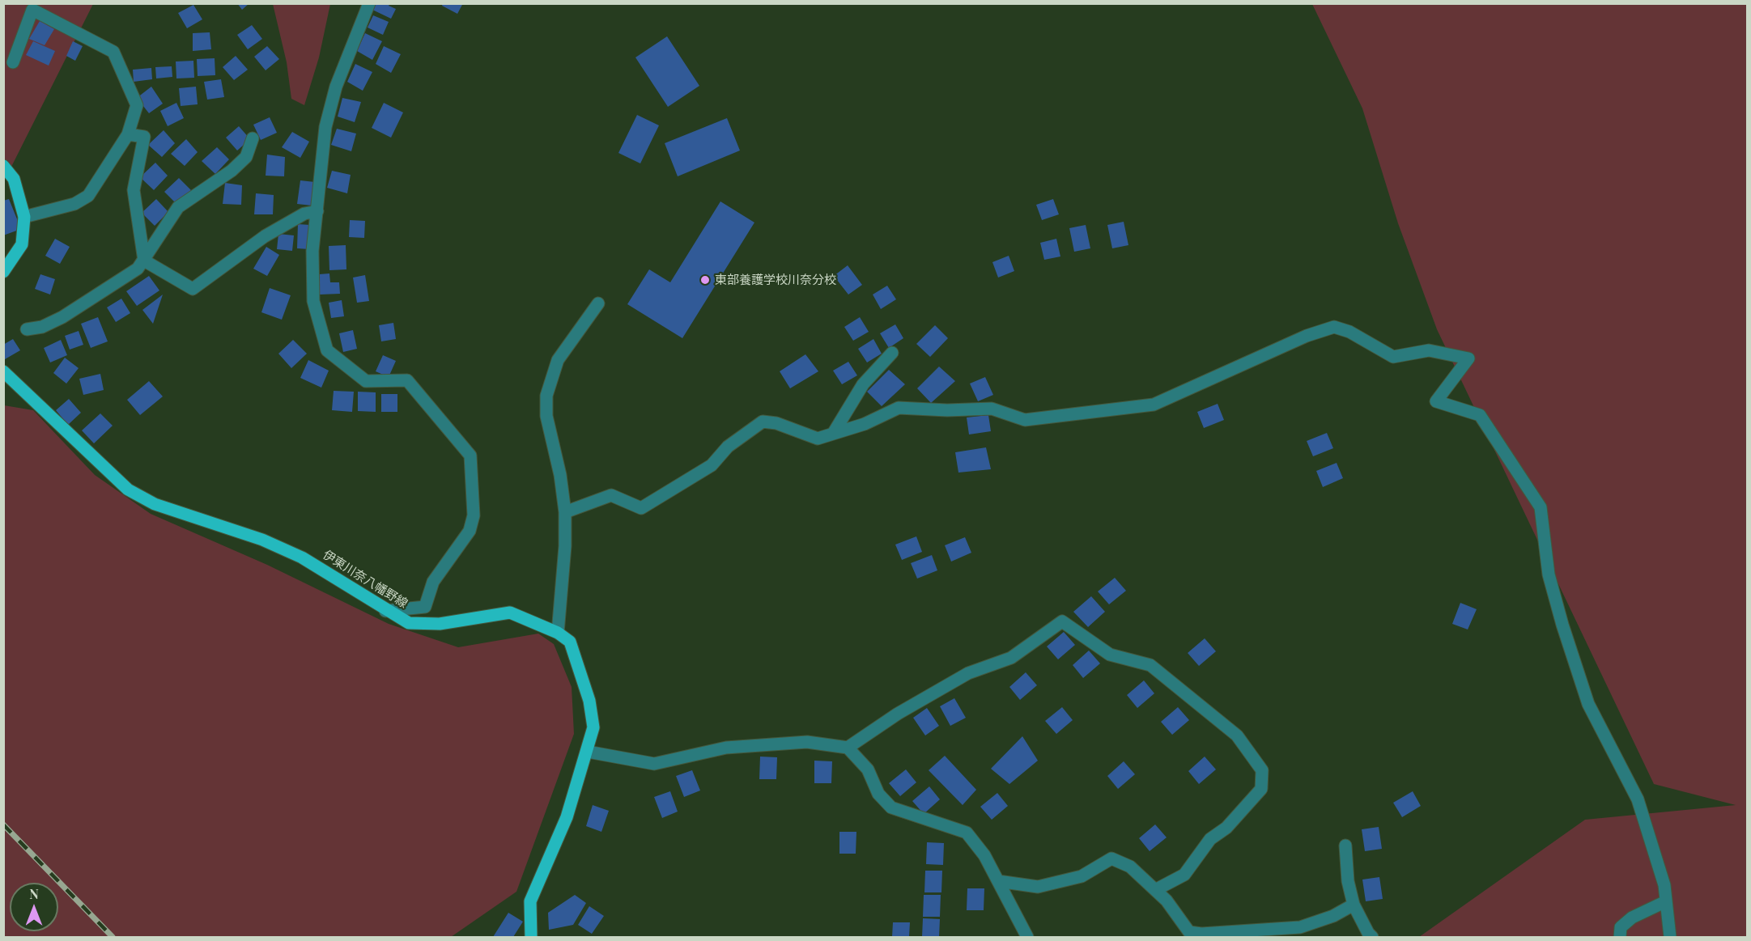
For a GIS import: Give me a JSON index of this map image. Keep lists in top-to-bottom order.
{
  "streets": {
    "main road": ["伊東川奈八幡野線"]
  },
  "places": ["東部養護学校川奈分校"],
  "north": "top"
}
